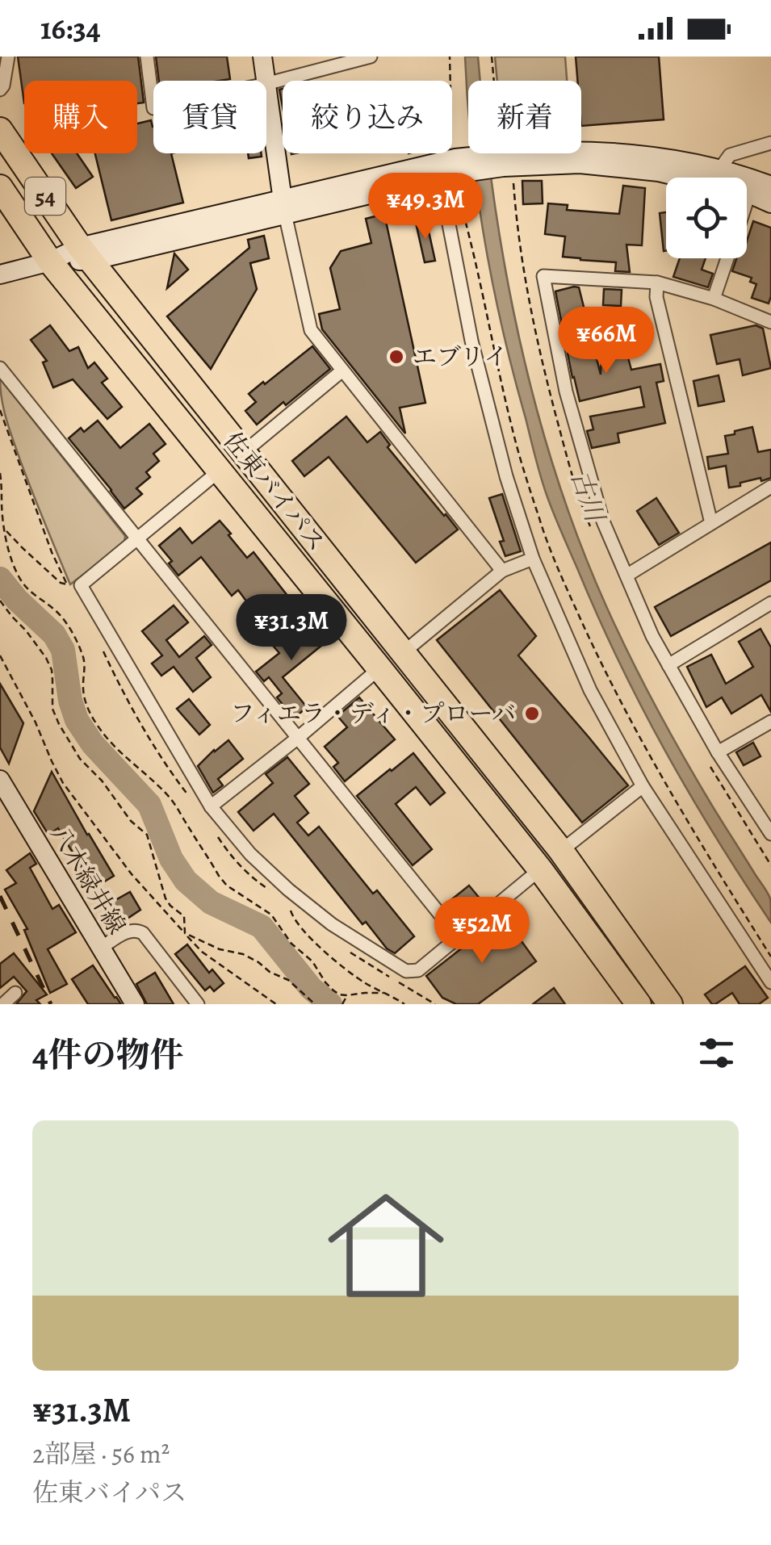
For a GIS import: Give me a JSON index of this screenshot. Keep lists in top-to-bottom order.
{
  "streets": {
    "highway": ["54", "佐東バイパス"],
    "street": ["八木緑井線"]
  },
  "water": ["古川"],
  "places": ["エブリイ", "フィエラ・ディ・プローバ"],
  "page": {
    "status": "16:34",
    "chip": [
      "購入",
      "賃貸",
      "絞り込み",
      "新着"
    ],
    "price": [
      "¥49.3M",
      "¥66M",
      "¥31.3M",
      "¥52M"
    ],
    "heading": "4件の物件",
    "list": [
      {
        "name": "¥31.3M",
        "note": "2部屋 · 56 m² · 佐東バイパス"
      }
    ]
  }
}
